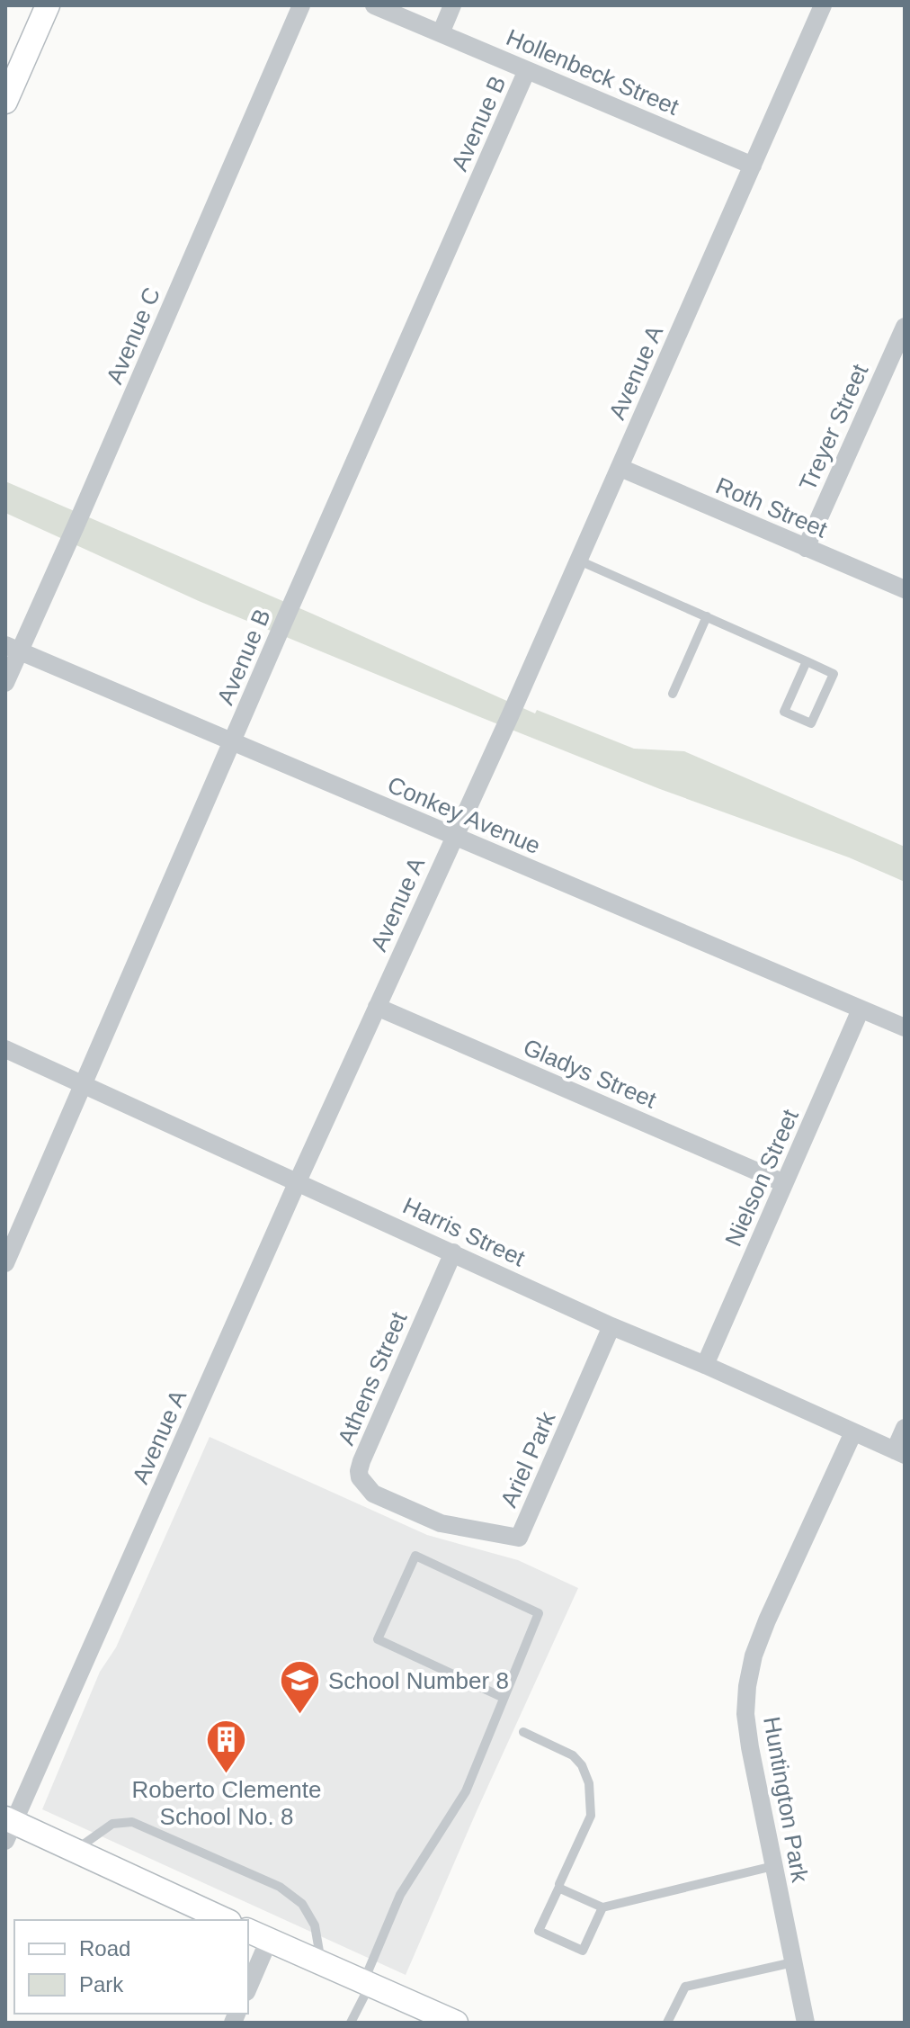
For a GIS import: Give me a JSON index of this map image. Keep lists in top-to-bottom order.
{
  "streets": {
    "street": [
      "Hollenbeck Street",
      "Avenue B",
      "Avenue C",
      "Avenue A",
      "Treyer Street",
      "Roth Street",
      "Conkey Avenue",
      "Gladys Street",
      "Nielson Street",
      "Harris Street",
      "Athens Street",
      "Ariel Park",
      "Huntington Park"
    ]
  },
  "crossings": [
    ["Hollenbeck Street", "Avenue B"],
    ["Hollenbeck Street", "Avenue A"],
    ["Avenue B", "Conkey Avenue"],
    ["Avenue B", "Harris Street"],
    ["Avenue C", "Conkey Avenue"],
    ["Avenue A", "Roth Street"],
    ["Avenue A", "Conkey Avenue"],
    ["Avenue A", "Gladys Street"],
    ["Avenue A", "Harris Street"],
    ["Treyer Street", "Roth Street"],
    ["Conkey Avenue", "Nielson Street"],
    ["Gladys Street", "Nielson Street"],
    ["Nielson Street", "Harris Street"],
    ["Harris Street", "Athens Street"],
    ["Harris Street", "Ariel Park"],
    ["Harris Street", "Huntington Park"],
    ["Athens Street", "Ariel Park"]
  ],
  "places": {
    "school or university": ["School Number 8"],
    "building": ["Roberto Clemente School No. 8"]
  },
  "legend": ["Road", "Park"]
}
